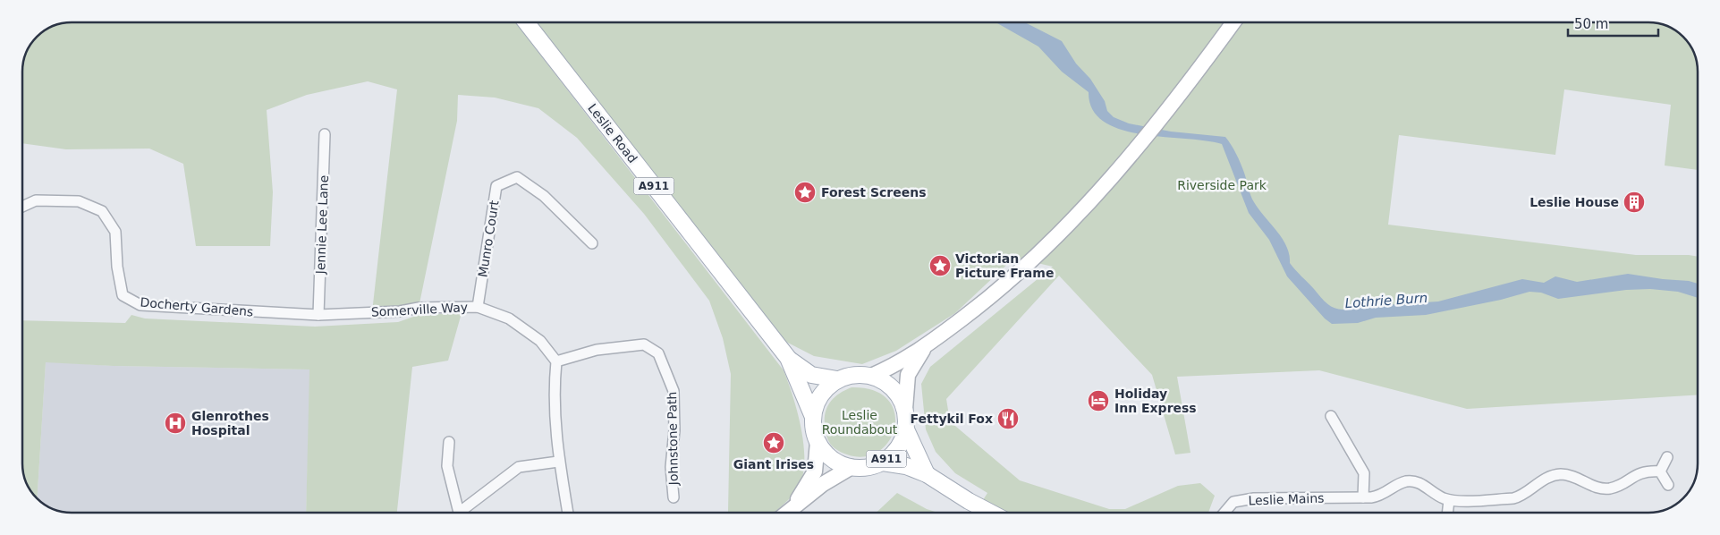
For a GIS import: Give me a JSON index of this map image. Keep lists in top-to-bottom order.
{
  "streets": {
    "main road": ["Leslie Road", "A911"],
    "street": [
      "Jennie Lee Lane",
      "Munro Court",
      "Docherty Gardens",
      "Somerville Way",
      "Johnstone Path",
      "Leslie Mains"
    ]
  },
  "crossings": [
    ["Leslie Road", "A911"],
    ["Jennie Lee Lane", "Docherty Gardens"],
    ["Jennie Lee Lane", "Somerville Way"],
    ["Munro Court", "Somerville Way"],
    ["Docherty Gardens", "Somerville Way"],
    ["Somerville Way", "Johnstone Path"]
  ],
  "water": ["Lothrie Burn"],
  "parks": ["Riverside Park", "Leslie Roundabout"],
  "places": {
    "place": ["Forest Screens", "Victorian Picture Frame", "Giant Irises"],
    "building": ["Leslie House"],
    "hotel": ["Holiday Inn Express"],
    "restaurant": ["Fettykil Fox"],
    "hospital": ["Glenrothes Hospital"]
  },
  "scale_bar": "50 m"
}
